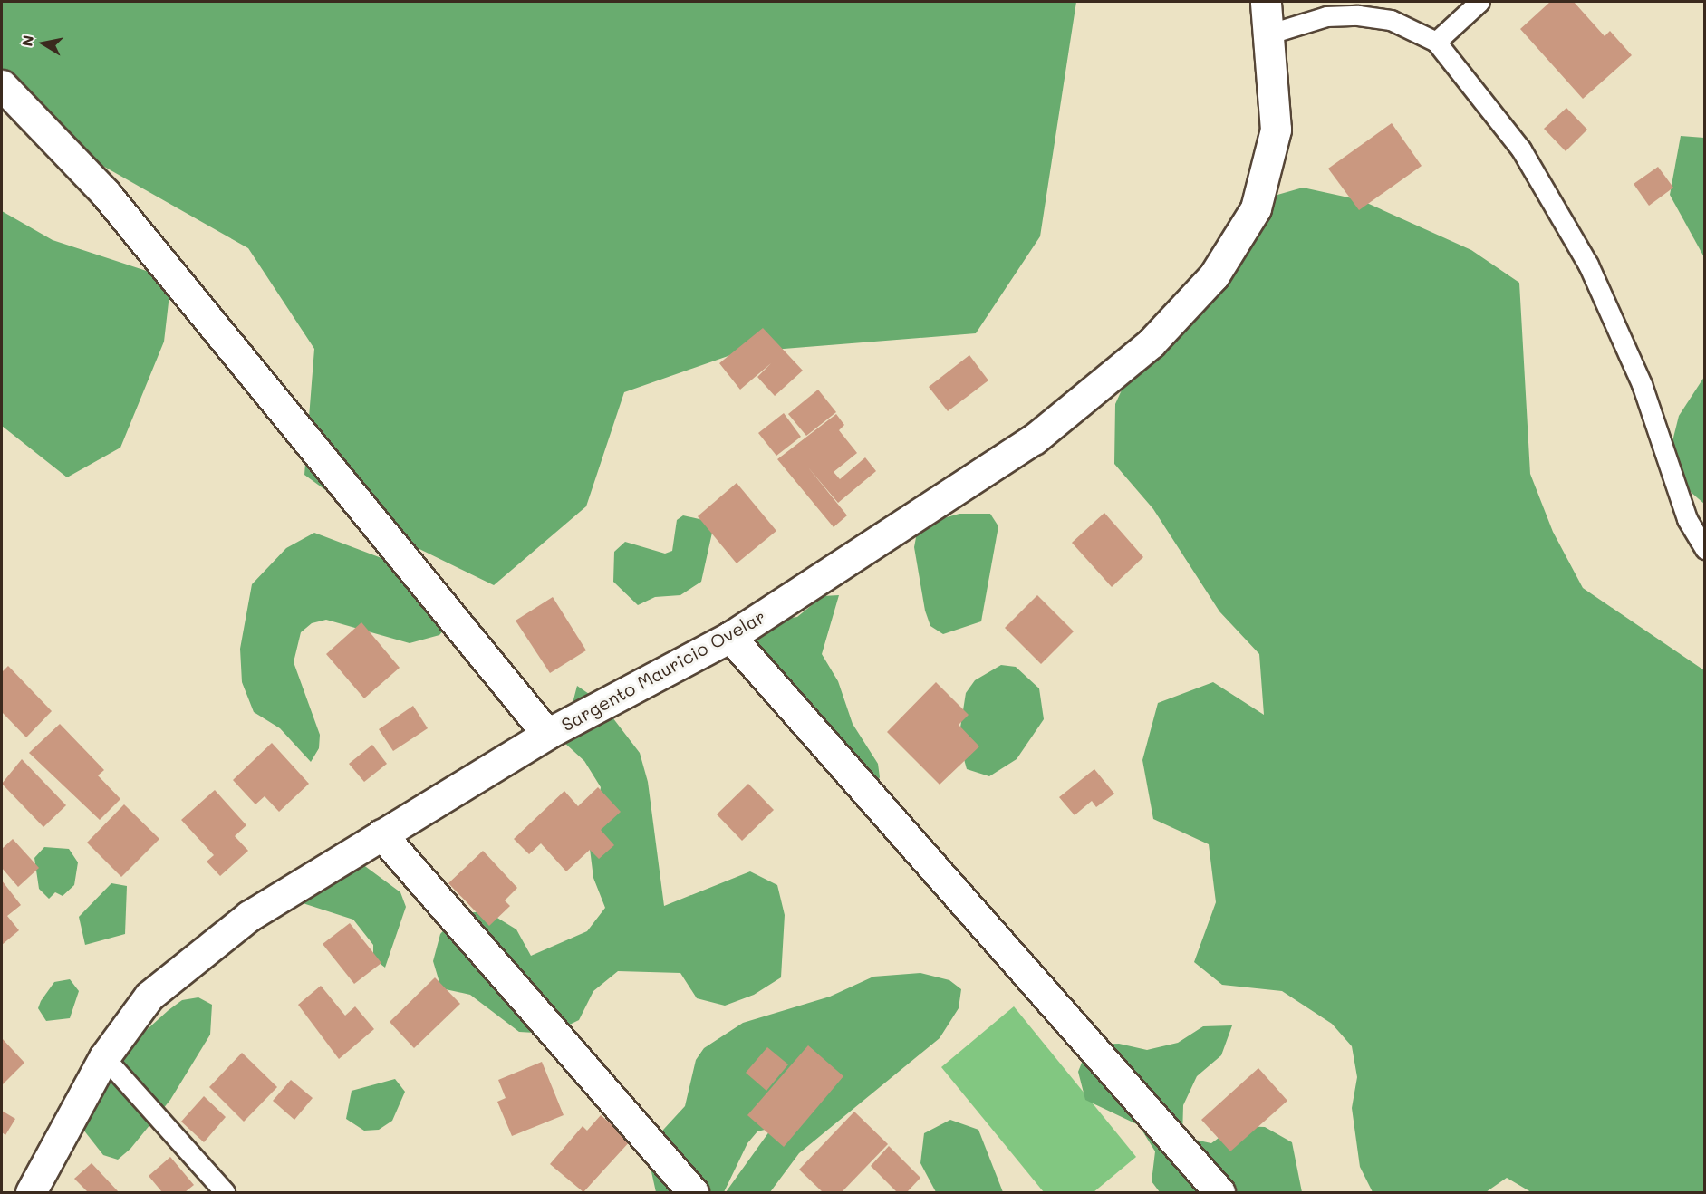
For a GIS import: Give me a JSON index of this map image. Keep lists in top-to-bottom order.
{
  "streets": {
    "street": ["Sargento Mauricio Ovelar"]
  },
  "north": "left"
}
